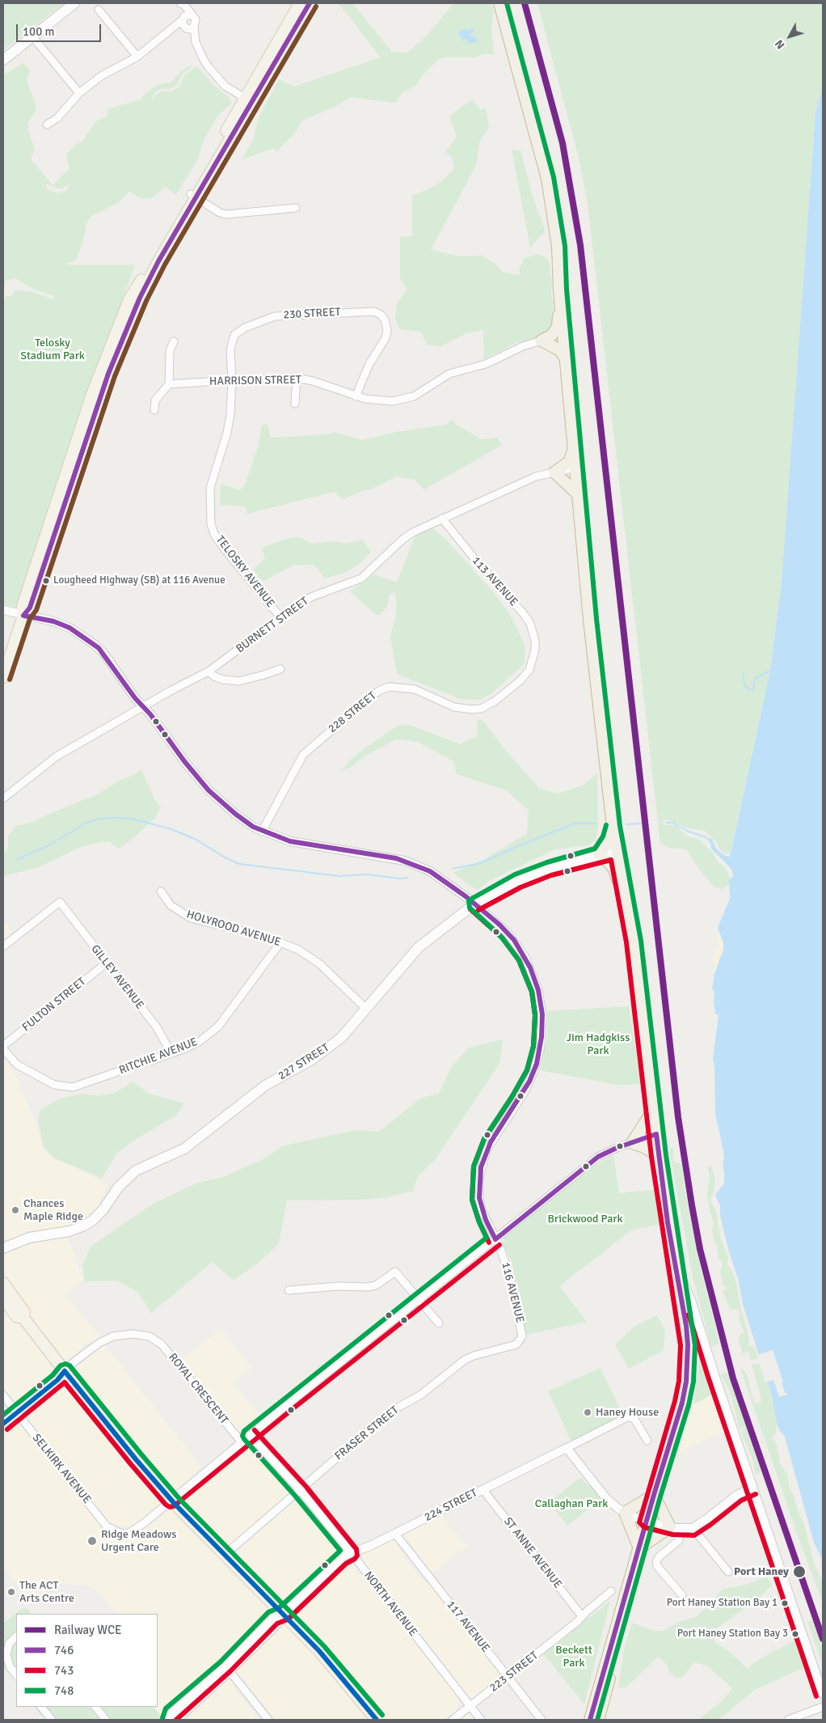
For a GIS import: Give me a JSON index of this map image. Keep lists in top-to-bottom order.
{
  "streets": {
    "main road": ["227 STREET"],
    "street": [
      "230 STREET",
      "HARRISON STREET",
      "TELOSKY AVENUE",
      "113 AVENUE",
      "BURNETT STREET",
      "228 STREET",
      "HOLYROOD AVENUE",
      "GILLEY AVENUE",
      "FULTON STREET",
      "RITCHIE AVENUE",
      "116 AVENUE",
      "ROYAL CRESCENT",
      "FRASER STREET",
      "SELKIRK AVENUE",
      "224 STREET",
      "ST ANNE AVENUE",
      "NORTH AVENUE",
      "117 AVENUE",
      "223 STREET"
    ]
  },
  "crossings": [
    ["230 STREET", "HARRISON STREET"],
    ["230 STREET", "TELOSKY AVENUE"],
    ["HARRISON STREET", "TELOSKY AVENUE"],
    ["TELOSKY AVENUE", "BURNETT STREET"],
    ["113 AVENUE", "BURNETT STREET"],
    ["113 AVENUE", "228 STREET"],
    ["BURNETT STREET", "116 AVENUE"],
    ["228 STREET", "116 AVENUE"],
    ["HOLYROOD AVENUE", "RITCHIE AVENUE"],
    ["HOLYROOD AVENUE", "227 STREET"],
    ["GILLEY AVENUE", "FULTON STREET"],
    ["GILLEY AVENUE", "RITCHIE AVENUE"],
    ["227 STREET", "116 AVENUE"],
    ["116 AVENUE", "FRASER STREET"],
    ["FRASER STREET", "NORTH AVENUE"],
    ["224 STREET", "ST ANNE AVENUE"],
    ["224 STREET", "NORTH AVENUE"],
    ["224 STREET", "117 AVENUE"],
    ["ST ANNE AVENUE", "223 STREET"],
    ["NORTH AVENUE", "223 STREET"],
    ["117 AVENUE", "223 STREET"]
  ],
  "parks": [
    "Telosky Stadium Park",
    "Jim Hadgkiss Park",
    "Brickwood Park",
    "Callaghan Park",
    "Beckett Park"
  ],
  "places": [
    "Lougheed Highway (SB) at 116 Avenue",
    "Chances Maple Ridge",
    "Haney House",
    "Ridge Meadows Urgent Care",
    "Port Haney",
    "The ACT Arts Centre",
    "Port Haney Station Bay 1",
    "Port Haney Station Bay 3"
  ],
  "lines": [
    "rail line WCE",
    "transit line 746",
    "transit line 748",
    "transit line 743"
  ],
  "legend": [
    "Railway WCE",
    "746",
    "743",
    "748"
  ],
  "scale_bar": "100 m",
  "north": "bottom left"
}
